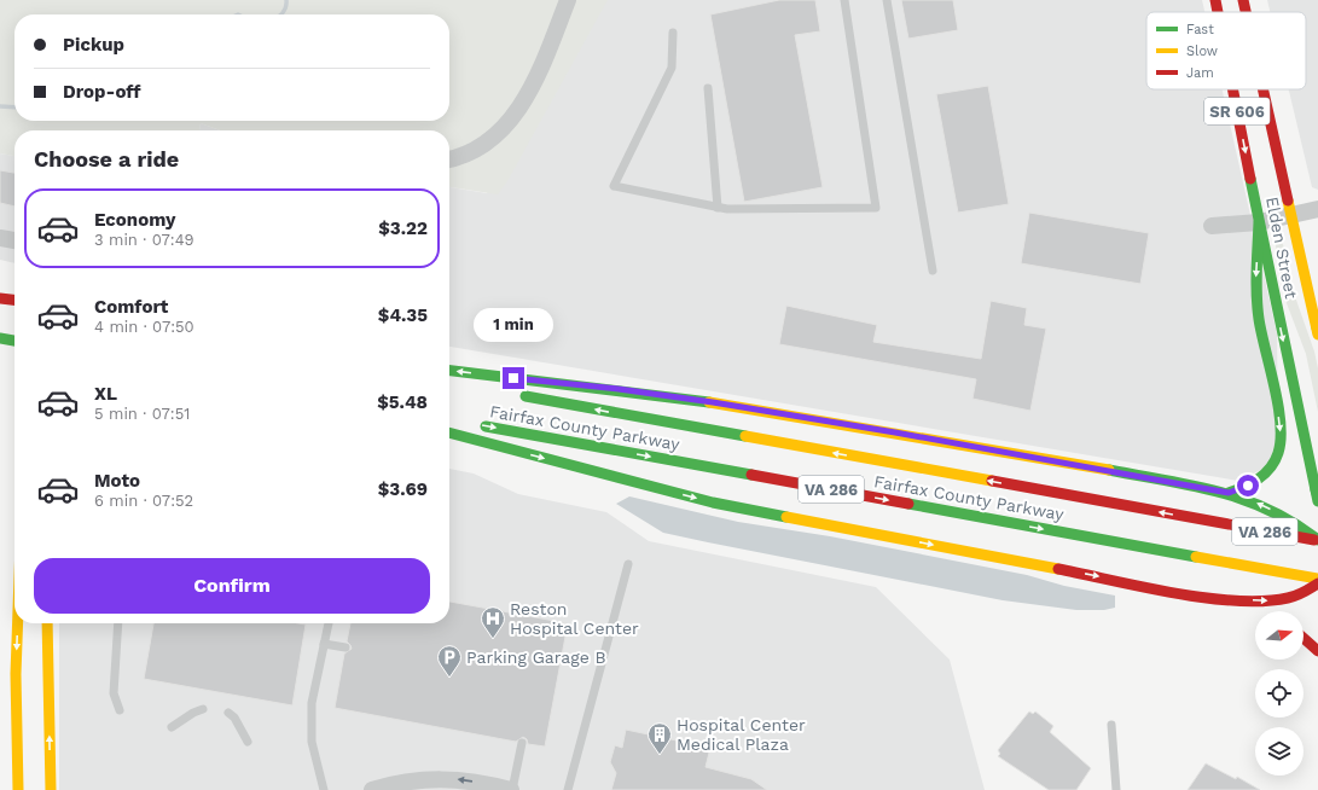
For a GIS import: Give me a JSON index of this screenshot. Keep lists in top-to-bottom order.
{
  "streets": {
    "main road": [
      "SR 606",
      "Elden Street",
      "Fairfax County Parkway",
      "VA 286"
    ]
  },
  "places": {
    "hospital": ["Reston Hospital Center"],
    "parking": ["Parking Garage B"],
    "building": ["Hospital Center Medical Plaza"]
  },
  "legend": ["Fast", "Slow", "Jam"],
  "north": "right",
  "page": {
    "banner": ["Pickup", "Drop-off"],
    "heading": "Choose a ride",
    "list": [
      {
        "name": "Economy",
        "note": "3 min · 07:49",
        "value": "$3.22"
      },
      {
        "name": "Comfort",
        "note": "4 min · 07:50",
        "value": "$4.35"
      },
      {
        "name": "XL",
        "note": "5 min · 07:51",
        "value": "$5.48"
      },
      {
        "name": "Moto",
        "note": "6 min · 07:52",
        "value": "$3.69"
      }
    ],
    "bubble": "1 min",
    "buttons": "Confirm"
  }
}
